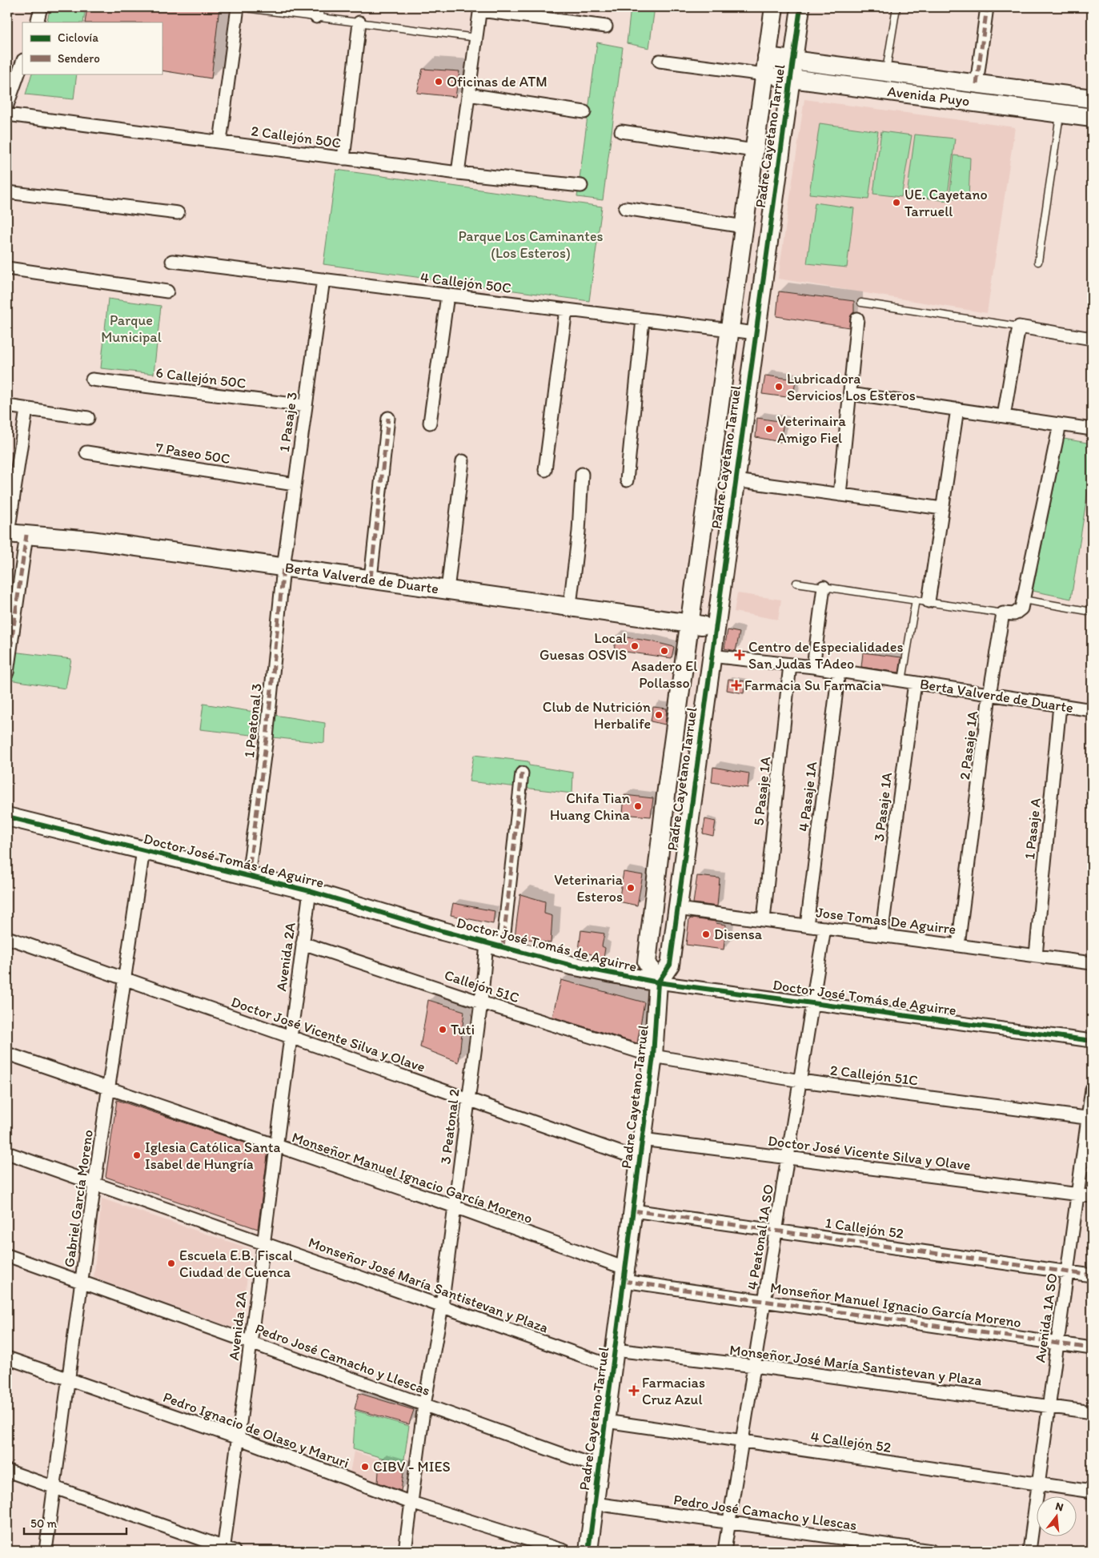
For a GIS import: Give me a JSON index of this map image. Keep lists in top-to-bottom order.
{
  "streets": {
    "street": [
      "Avenida Puyo",
      "Padre Cayetano Tarruel",
      "2 Callejón 50C",
      "4 Callejón 50C",
      "6 Callejón 50C",
      "1 Pasaje 3",
      "7 Paseo 50C",
      "Berta Valverde de Duarte",
      "1 Peatonal 3",
      "2 Pasaje 1A",
      "5 Pasaje 1A",
      "4 Pasaje 1A",
      "3 Pasaje 1A",
      "1 Pasaje A",
      "Doctor José Tomás de Aguirre",
      "Jose Tomas De Aguirre",
      "Avenida 2A",
      "Callejón 51C",
      "Doctor José Vicente Silva y Olave",
      "2 Callejón 51C",
      "3 Peatonal 2",
      "Monseñor Manuel Ignacio García Moreno",
      "Gabriel García Moreno",
      "1 Callejón 52",
      "4 Peatonal 1A SO",
      "Monseñor José María Santistevan y Plaza",
      "Avenida 1A SO",
      "Pedro José Camacho y Llescas",
      "Pedro Ignacio de Olaso y Maruri",
      "4 Callejón 52"
    ]
  },
  "crossings": [
    ["Avenida Puyo", "Padre Cayetano Tarruel"],
    ["Padre Cayetano Tarruel", "4 Callejón 50C"],
    ["Padre Cayetano Tarruel", "Berta Valverde de Duarte"],
    ["Padre Cayetano Tarruel", "Doctor José Tomás de Aguirre"],
    ["Padre Cayetano Tarruel", "Jose Tomas De Aguirre"],
    ["Padre Cayetano Tarruel", "Callejón 51C"],
    ["Padre Cayetano Tarruel", "Doctor José Vicente Silva y Olave"],
    ["Padre Cayetano Tarruel", "2 Callejón 51C"],
    ["Padre Cayetano Tarruel", "Monseñor Manuel Ignacio García Moreno"],
    ["Padre Cayetano Tarruel", "1 Callejón 52"],
    ["Padre Cayetano Tarruel", "Monseñor José María Santistevan y Plaza"],
    ["Padre Cayetano Tarruel", "Pedro José Camacho y Llescas"],
    ["Padre Cayetano Tarruel", "4 Callejón 52"],
    ["4 Callejón 50C", "1 Pasaje 3"],
    ["6 Callejón 50C", "1 Pasaje 3"],
    ["1 Pasaje 3", "7 Paseo 50C"],
    ["1 Pasaje 3", "Berta Valverde de Duarte"],
    ["1 Pasaje 3", "1 Peatonal 3"],
    ["Berta Valverde de Duarte", "1 Peatonal 3"],
    ["Berta Valverde de Duarte", "2 Pasaje 1A"],
    ["Berta Valverde de Duarte", "5 Pasaje 1A"],
    ["Berta Valverde de Duarte", "4 Pasaje 1A"],
    ["Berta Valverde de Duarte", "3 Pasaje 1A"],
    ["Berta Valverde de Duarte", "1 Pasaje A"],
    ["1 Peatonal 3", "Doctor José Tomás de Aguirre"],
    ["2 Pasaje 1A", "Jose Tomas De Aguirre"],
    ["5 Pasaje 1A", "Jose Tomas De Aguirre"],
    ["4 Pasaje 1A", "Jose Tomas De Aguirre"],
    ["3 Pasaje 1A", "Jose Tomas De Aguirre"],
    ["1 Pasaje A", "Jose Tomas De Aguirre"],
    ["Doctor José Tomás de Aguirre", "Avenida 2A"],
    ["Doctor José Tomás de Aguirre", "3 Peatonal 2"],
    ["Doctor José Tomás de Aguirre", "Gabriel García Moreno"],
    ["Doctor José Tomás de Aguirre", "4 Peatonal 1A SO"],
    ["Jose Tomas De Aguirre", "4 Peatonal 1A SO"],
    ["Avenida 2A", "Callejón 51C"],
    ["Avenida 2A", "Doctor José Vicente Silva y Olave"],
    ["Avenida 2A", "Monseñor Manuel Ignacio García Moreno"],
    ["Avenida 2A", "Monseñor José María Santistevan y Plaza"],
    ["Avenida 2A", "Pedro José Camacho y Llescas"],
    ["Avenida 2A", "Pedro Ignacio de Olaso y Maruri"],
    ["Callejón 51C", "2 Callejón 51C"],
    ["Callejón 51C", "3 Peatonal 2"],
    ["Doctor José Vicente Silva y Olave", "3 Peatonal 2"],
    ["Doctor José Vicente Silva y Olave", "Gabriel García Moreno"],
    ["Doctor José Vicente Silva y Olave", "4 Peatonal 1A SO"],
    ["Doctor José Vicente Silva y Olave", "Avenida 1A SO"],
    ["2 Callejón 51C", "4 Peatonal 1A SO"],
    ["2 Callejón 51C", "Avenida 1A SO"],
    ["3 Peatonal 2", "Monseñor Manuel Ignacio García Moreno"],
    ["3 Peatonal 2", "Monseñor José María Santistevan y Plaza"],
    ["3 Peatonal 2", "Pedro José Camacho y Llescas"],
    ["3 Peatonal 2", "Pedro Ignacio de Olaso y Maruri"],
    ["Monseñor Manuel Ignacio García Moreno", "Gabriel García Moreno"],
    ["Monseñor Manuel Ignacio García Moreno", "4 Peatonal 1A SO"],
    ["Monseñor Manuel Ignacio García Moreno", "Avenida 1A SO"],
    ["Gabriel García Moreno", "Monseñor José María Santistevan y Plaza"],
    ["Gabriel García Moreno", "Pedro José Camacho y Llescas"],
    ["Gabriel García Moreno", "Pedro Ignacio de Olaso y Maruri"],
    ["1 Callejón 52", "4 Peatonal 1A SO"],
    ["1 Callejón 52", "Avenida 1A SO"],
    ["4 Peatonal 1A SO", "Monseñor José María Santistevan y Plaza"],
    ["4 Peatonal 1A SO", "Pedro José Camacho y Llescas"],
    ["4 Peatonal 1A SO", "4 Callejón 52"],
    ["Monseñor José María Santistevan y Plaza", "Avenida 1A SO"],
    ["Avenida 1A SO", "4 Callejón 52"]
  ],
  "parks": ["Parque Los Caminantes (Los Esteros)", "Parque Municipal"],
  "places": {
    "other": [
      "Oficinas de ATM",
      "UE. Cayetano Tarruell",
      "Lubricadora Servicios Los Esteros",
      "Veterinaira Amigo Fiel",
      "Local Guesas OSVIS",
      "Asadero El Pollasso",
      "Club de Nutrición Herbalife",
      "Chifa Tian Huang China",
      "Veterinaria Esteros",
      "Disensa",
      "Tuti",
      "Iglesia Católica Santa Isabel de Hungría",
      "Escuela E.B. Fiscal Ciudad de Cuenca",
      "CIBV - MIES"
    ],
    "health": ["Centro de Especialidades San Judas TAdeo", "Farmacia Su Farmacia", "Farmacias Cruz Azul"]
  },
  "legend": ["Ciclovía", "Sendero"],
  "scale_bar": "50 m",
  "north": "top"
}
